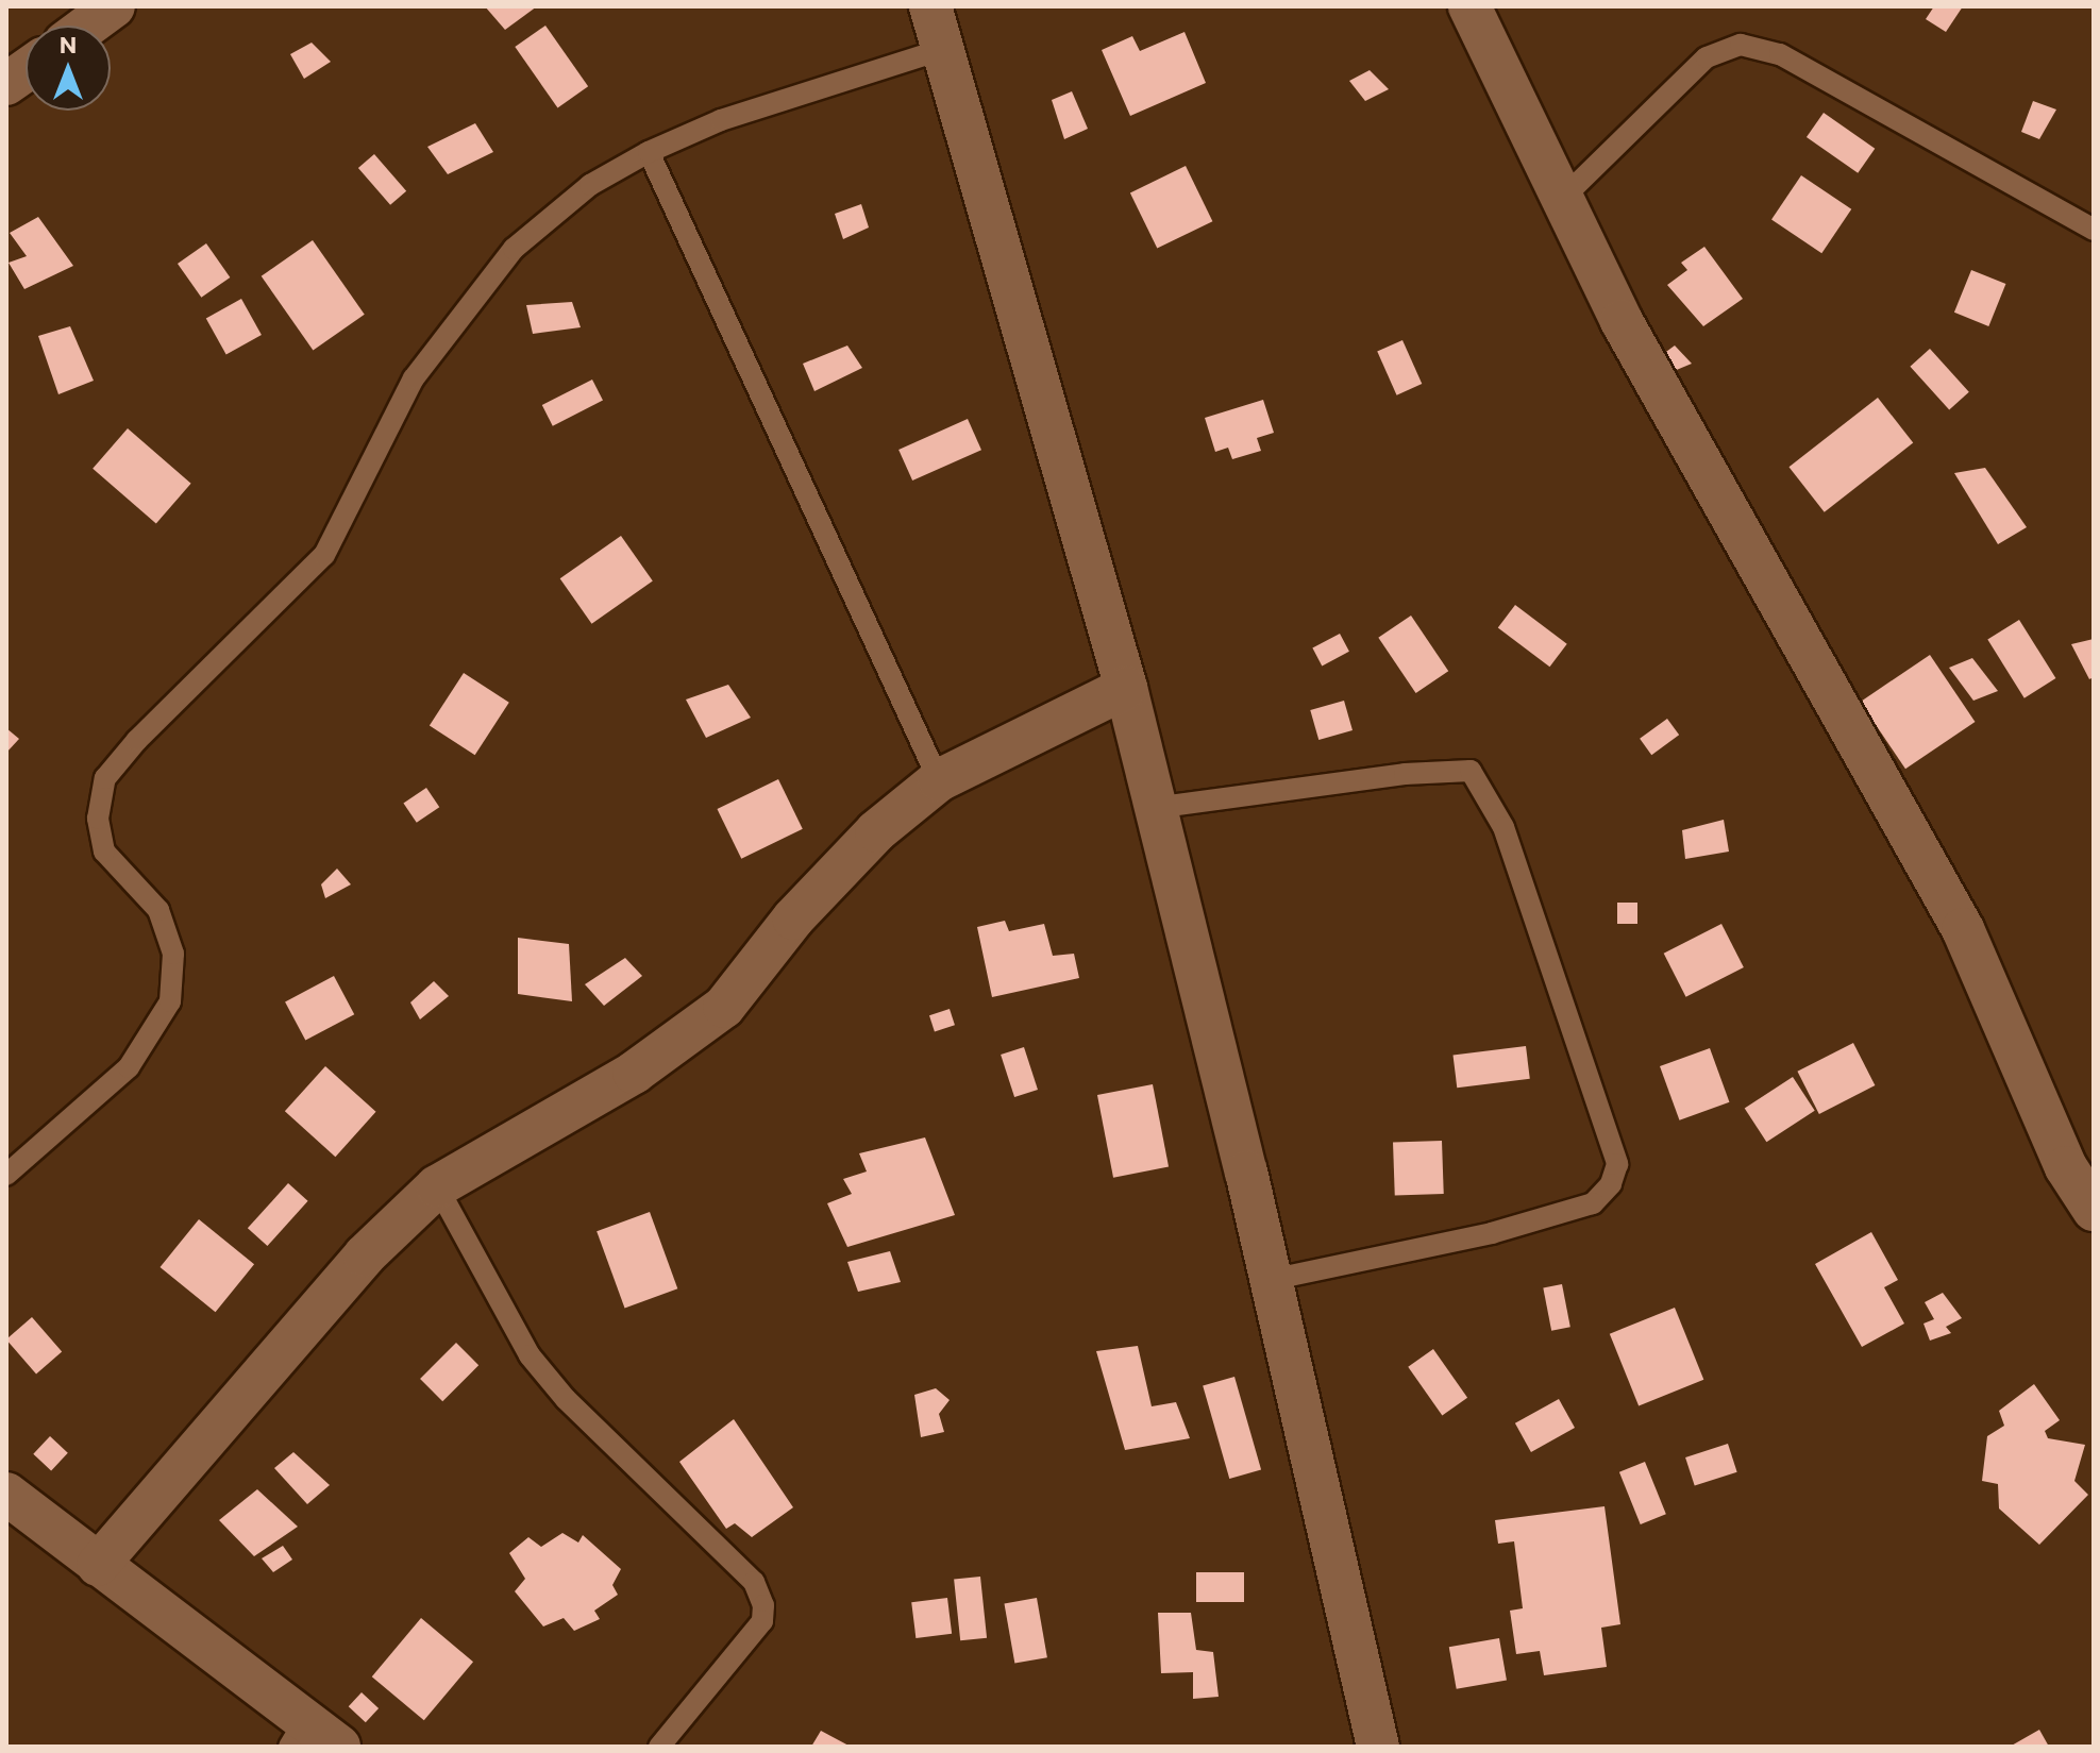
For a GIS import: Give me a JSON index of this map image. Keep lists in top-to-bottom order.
{
  "north": "top"
}
